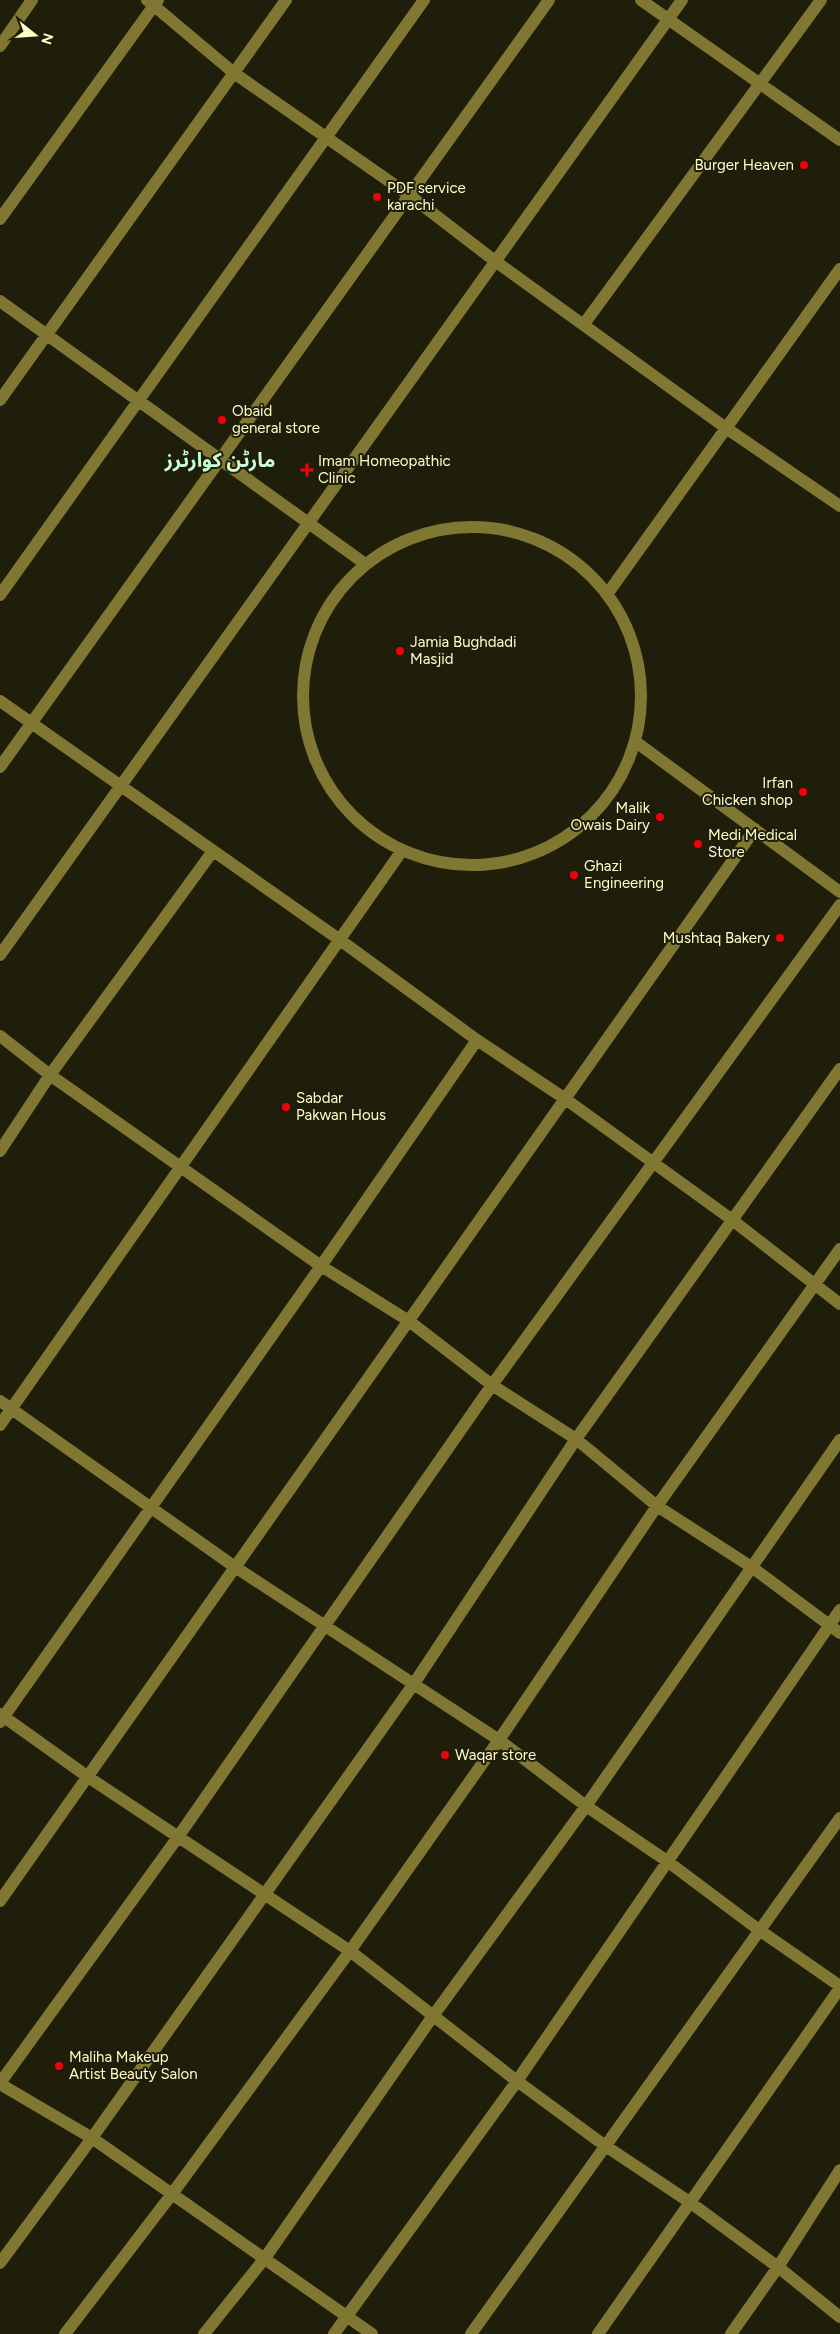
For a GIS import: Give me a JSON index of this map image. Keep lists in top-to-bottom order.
{
  "districts": ["مارٹن کوارٹرز"],
  "places": {
    "other": [
      "Burger Heaven",
      "PDF service karachi",
      "Obaid general store",
      "Jamia Bughdadi Masjid",
      "Irfan Chicken shop",
      "Malik Owais Dairy",
      "Medi Medical Store",
      "Ghazi Engineering",
      "Mushtaq Bakery",
      "Sabdar Pakwan Hous",
      "Waqar store",
      "Maliha Makeup Artist Beauty Salon"
    ],
    "health": ["Imam Homeopathic Clinic"]
  },
  "north": "right"
}
